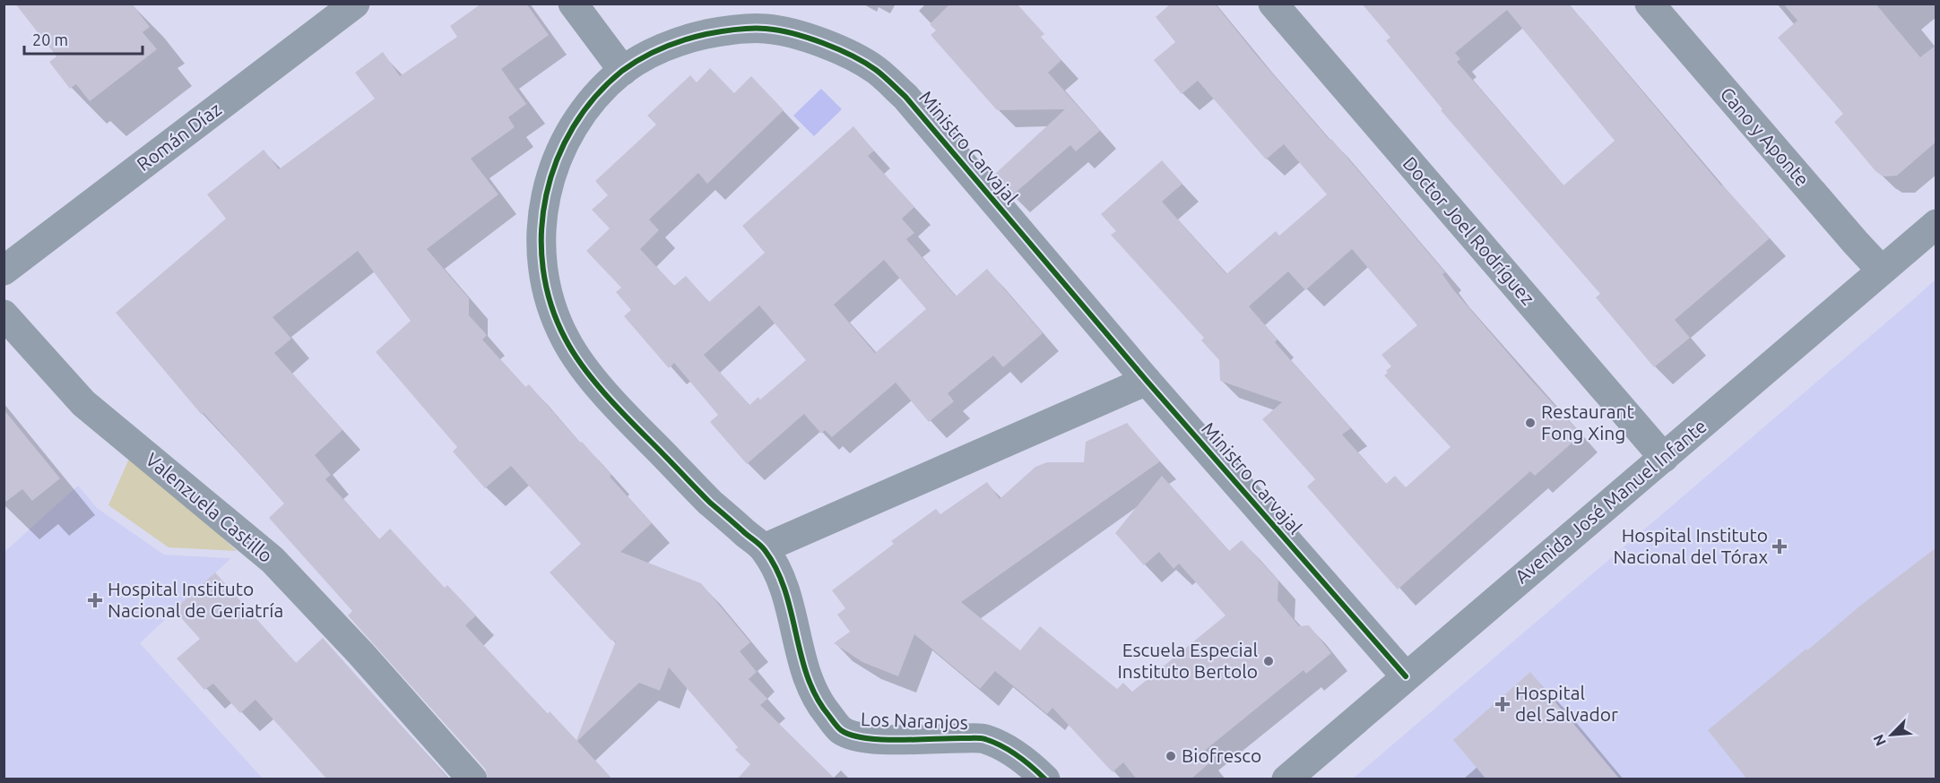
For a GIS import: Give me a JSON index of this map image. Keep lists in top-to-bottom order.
{
  "streets": {
    "street": [
      "Román Díaz",
      "Cano y Aponte",
      "Ministro Carvajal",
      "Doctor Joel Rodríguez",
      "Avenida José Manuel Infante",
      "Valenzuela Castillo",
      "Los Naranjos"
    ]
  },
  "crossings": [
    ["Cano y Aponte", "Avenida José Manuel Infante"],
    ["Ministro Carvajal", "Avenida José Manuel Infante"],
    ["Ministro Carvajal", "Los Naranjos"],
    ["Doctor Joel Rodríguez", "Avenida José Manuel Infante"]
  ],
  "places": {
    "other": ["Restaurant Fong Xing", "Escuela Especial Instituto Bertolo", "Biofresco"],
    "health": ["Hospital Instituto Nacional del Tórax", "Hospital Instituto Nacional de Geriatría", "Hospital del Salvador"]
  },
  "scale_bar": "20 m",
  "north": "bottom left"
}
